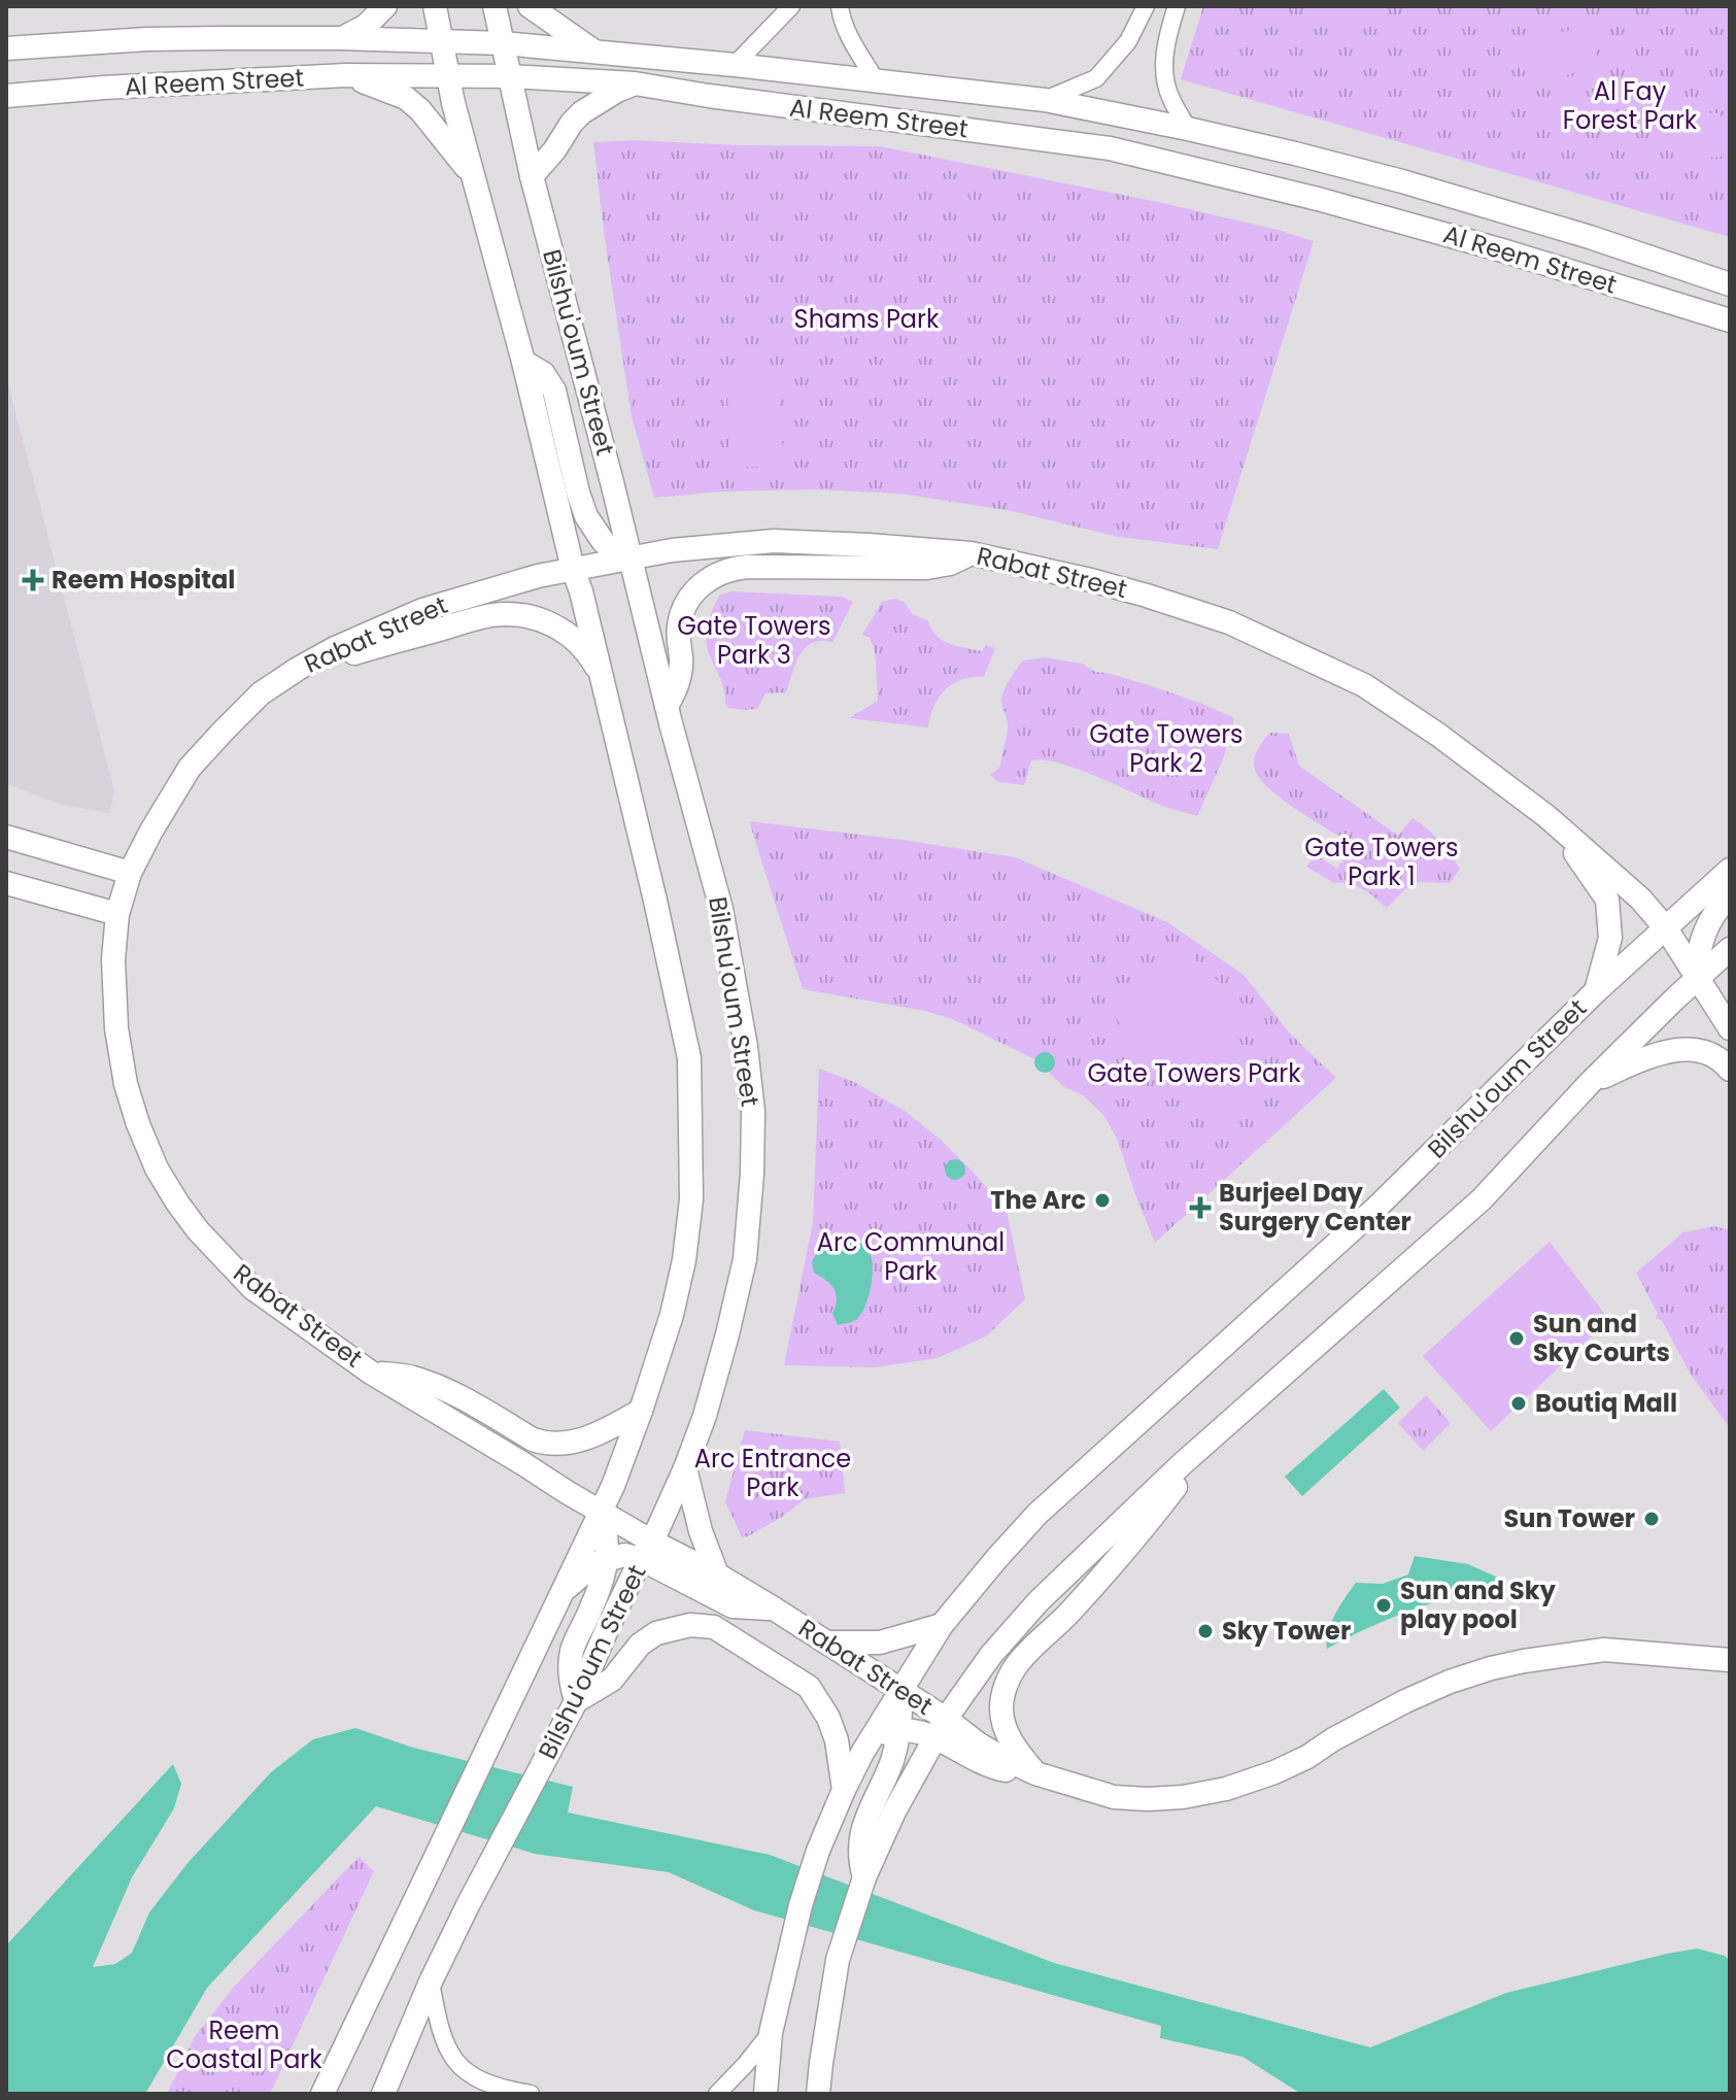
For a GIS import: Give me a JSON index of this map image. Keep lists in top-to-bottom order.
{
  "streets": {
    "main road": ["Al Reem Street", "Bilshu'oum Street", "Rabat Street"]
  },
  "crossings": [
    ["Al Reem Street", "Bilshu'oum Street"],
    ["Bilshu'oum Street", "Rabat Street"]
  ],
  "parks": [
    "Al Fay Forest Park",
    "Shams Park",
    "Gate Towers Park 3",
    "Gate Towers Park 2",
    "Gate Towers Park 1",
    "Gate Towers Park",
    "Arc Communal Park",
    "Arc Entrance Park",
    "Reem Coastal Park"
  ],
  "places": {
    "health": ["Reem Hospital", "Burjeel Day Surgery Center"],
    "other": [
      "The Arc",
      "Sun and Sky Courts",
      "Boutiq Mall",
      "Sun Tower",
      "Sun and Sky play pool",
      "Sky Tower"
    ]
  }
}
